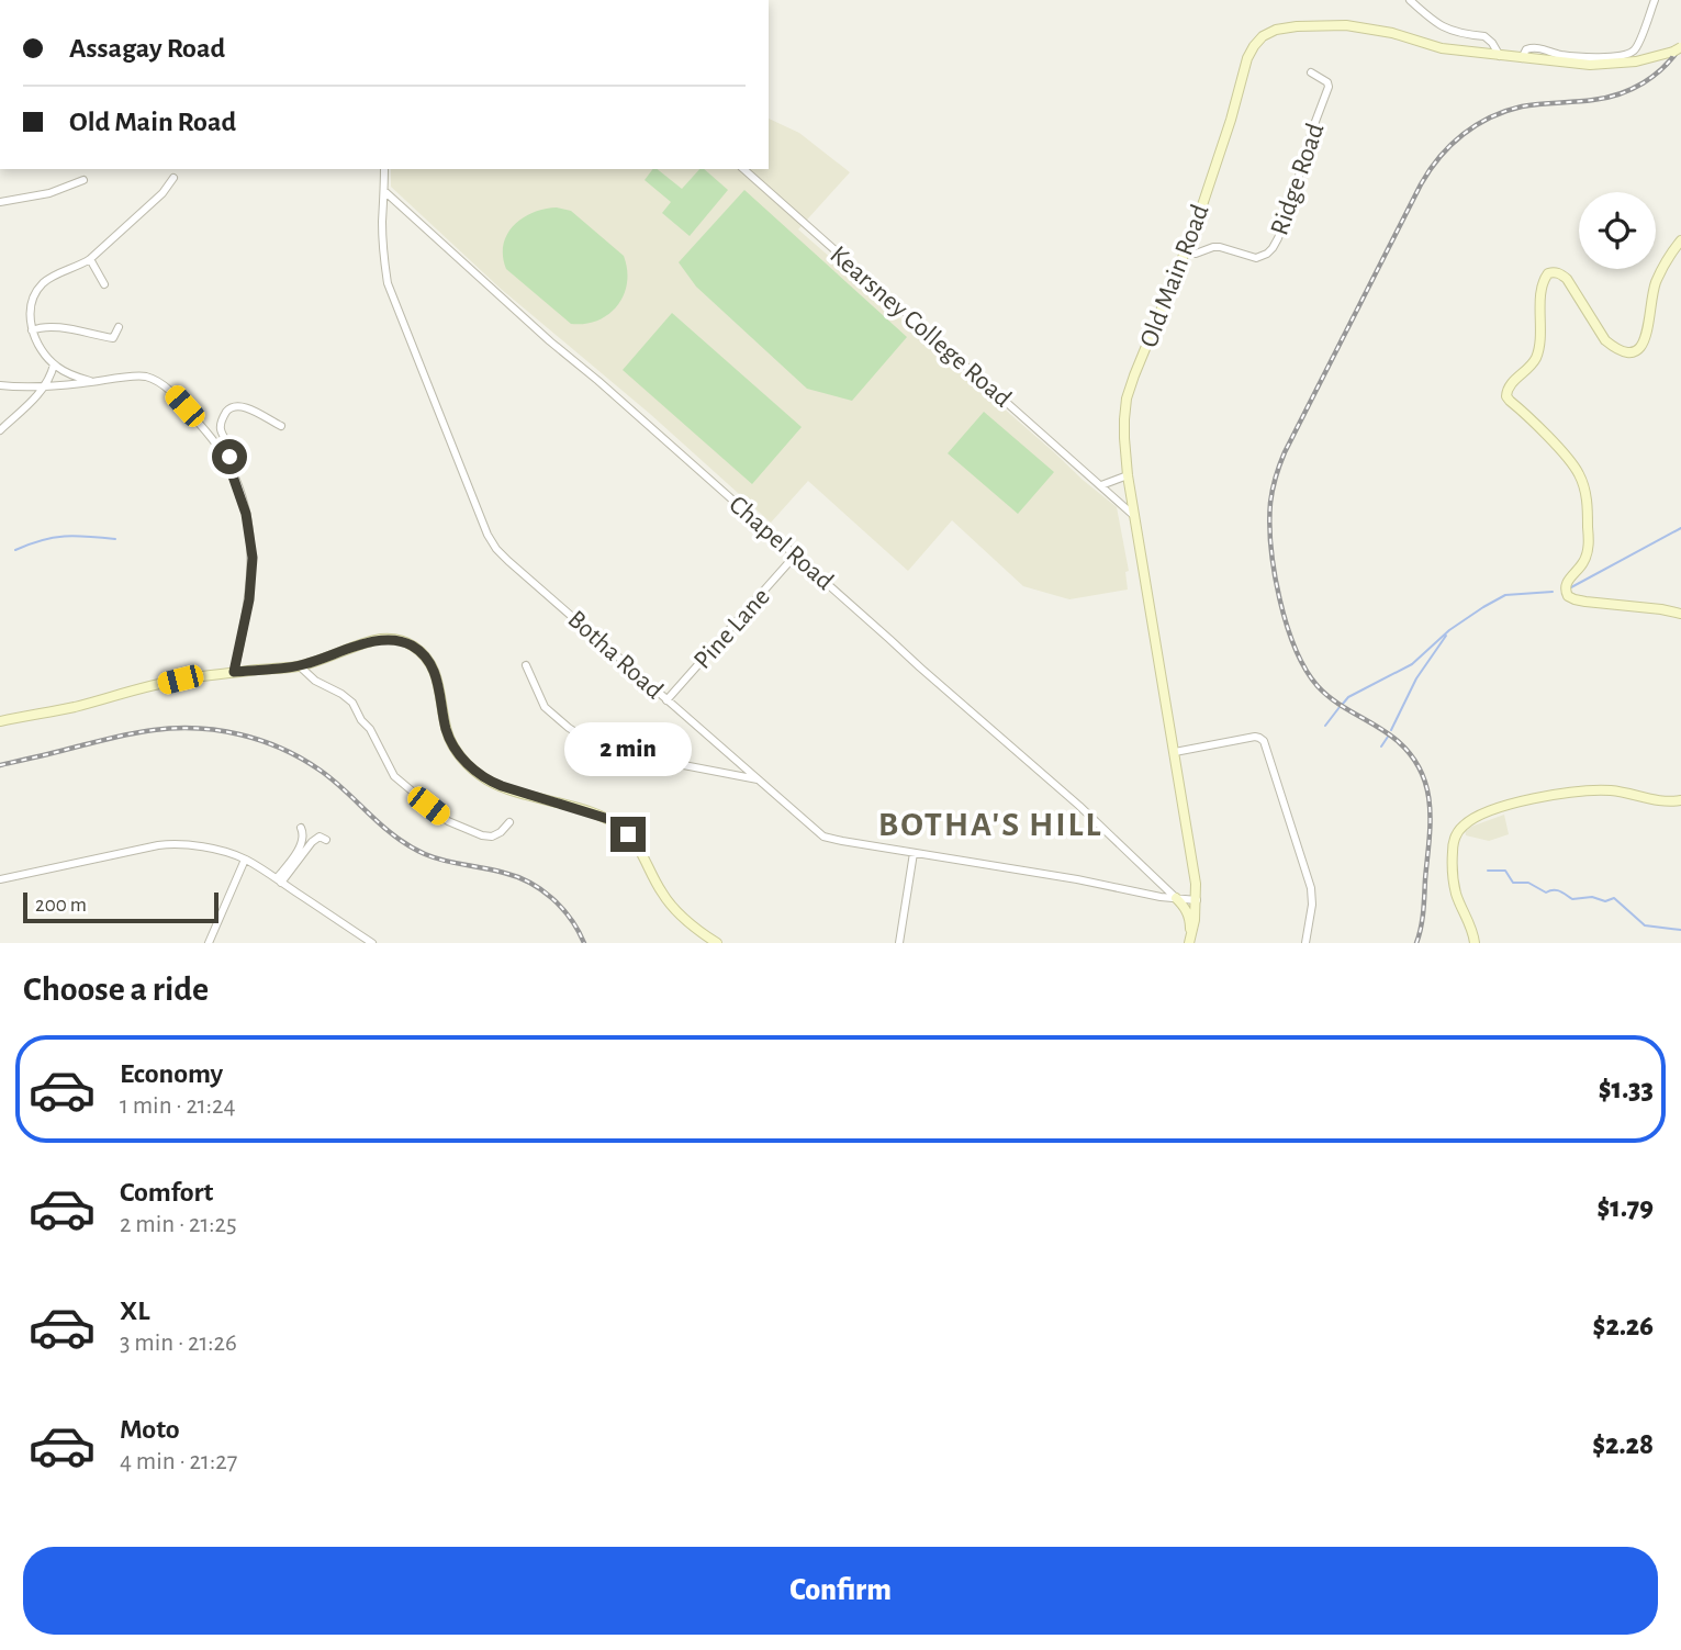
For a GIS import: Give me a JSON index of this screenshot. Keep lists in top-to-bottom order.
{
  "streets": {
    "main road": ["Old Main Road"],
    "street": [
      "Ridge Road",
      "Kearsney College Road",
      "Chapel Road",
      "Pine Lane",
      "Botha Road"
    ]
  },
  "crossings": [
    ["Ridge Road", "Old Main Road"],
    ["Old Main Road", "Kearsney College Road"],
    ["Old Main Road", "Botha Road"],
    ["Chapel Road", "Pine Lane"],
    ["Chapel Road", "Botha Road"],
    ["Pine Lane", "Botha Road"]
  ],
  "districts": ["BOTHA'S HILL"],
  "scale_bar": "200 m",
  "page": {
    "banner": ["Assagay Road", "Old Main Road"],
    "bubble": "2 min",
    "scale": "200 m",
    "heading": "Choose a ride",
    "list": [
      {
        "name": "Economy",
        "note": "1 min · 21:24",
        "value": "$1.33"
      },
      {
        "name": "Comfort",
        "note": "2 min · 21:25",
        "value": "$1.79"
      },
      {
        "name": "XL",
        "note": "3 min · 21:26",
        "value": "$2.26"
      },
      {
        "name": "Moto",
        "note": "4 min · 21:27",
        "value": "$2.28"
      }
    ],
    "buttons": "Confirm"
  }
}
